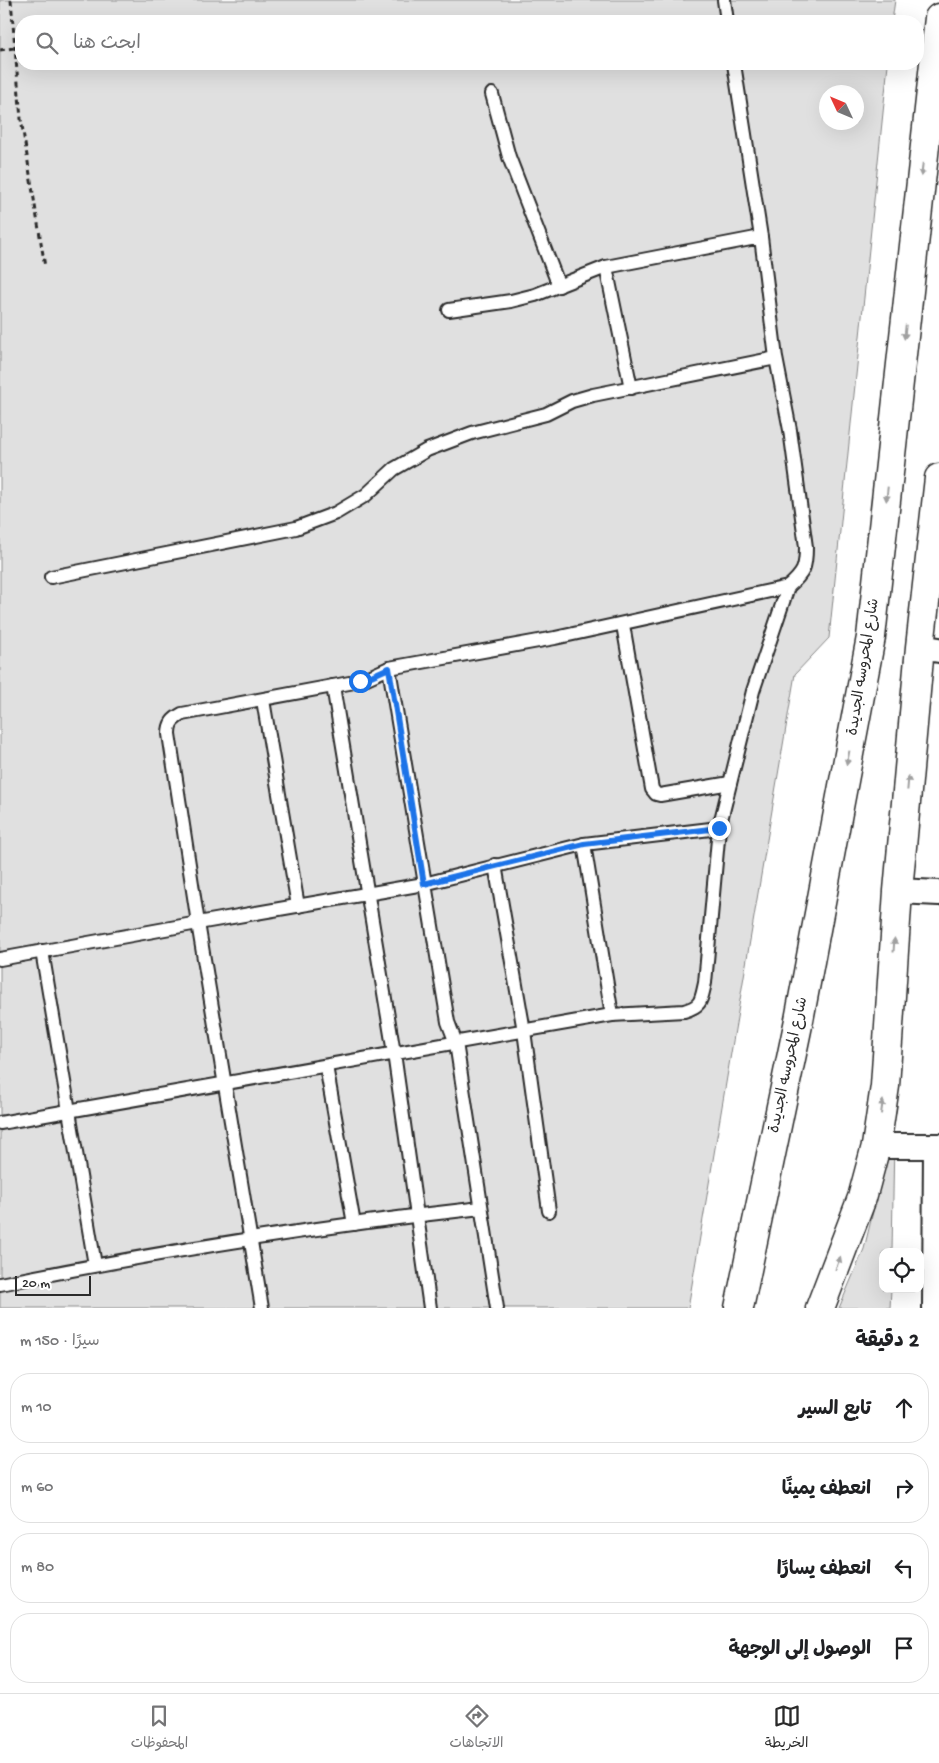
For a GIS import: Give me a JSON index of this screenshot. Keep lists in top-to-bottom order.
{
  "streets": {
    "main road": ["شارع المحروسه الجديدة"]
  },
  "scale_bar": "20 m",
  "north": "top left",
  "page": {
    "search": "ابحث هنا",
    "scale": "20 m",
    "heading": ["2 دقيقة", "سيرًا · 150 m"],
    "list": [
      ["تابع السير", "10 m"],
      ["انعطف يمينًا", "60 m"],
      ["انعطف يسارًا", "80 m"],
      "الوصول إلى الوجهة"
    ],
    "nav": ["الخريطة", "الاتجاهات", "المحفوظات"]
  }
}
